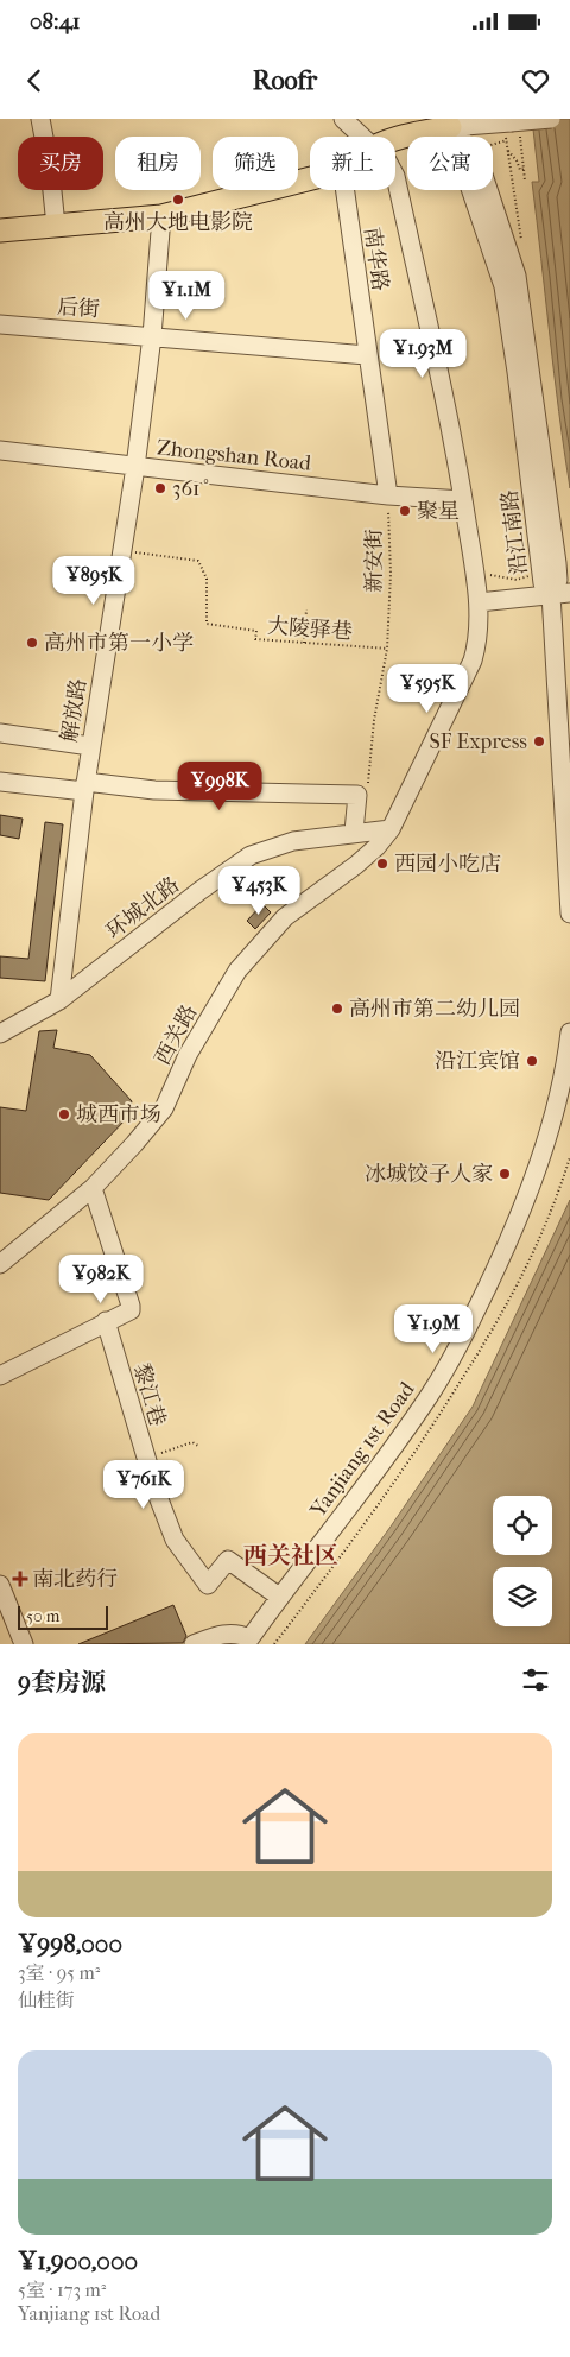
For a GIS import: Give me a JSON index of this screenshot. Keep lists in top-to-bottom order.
{
  "streets": {
    "street": [
      "南华路",
      "后街",
      "Zhongshan Road",
      "沿江南路",
      "解放路",
      "环城北路",
      "西关路",
      "黎江巷",
      "Yanjiang 1st Road"
    ],
    "path": ["新安街", "大陵驿巷"]
  },
  "crossings": [
    ["南华路", "后街"],
    ["南华路", "Zhongshan Road"],
    ["南华路", "新安街"],
    ["后街", "解放路"],
    ["Zhongshan Road", "新安街"],
    ["Zhongshan Road", "解放路"],
    ["Zhongshan Road", "西关路"],
    ["新安街", "大陵驿巷"],
    ["大陵驿巷", "解放路"],
    ["解放路", "环城北路"],
    ["环城北路", "西关路"],
    ["黎江巷", "Yanjiang 1st Road"]
  ],
  "districts": ["西关社区"],
  "places": {
    "other": [
      "高州大地电影院",
      "361˚",
      "聚星",
      "高州市第一小学",
      "SF Express",
      "西园小吃店",
      "高州市第二幼儿园",
      "沿江宾馆",
      "城西市场",
      "冰城饺子人家"
    ],
    "health": ["南北药行"]
  },
  "scale_bar": "50 m",
  "page": {
    "status": "08:41",
    "header": "Roofr",
    "chip": [
      "买房",
      "租房",
      "筛选",
      "新上",
      "公寓"
    ],
    "price": [
      "¥1.1M",
      "¥1.93M",
      "¥895K",
      "¥595K",
      "¥998K",
      "¥453K",
      "¥982K",
      "¥1.9M",
      "¥761K"
    ],
    "scale": "50 m",
    "heading": "9套房源",
    "list": [
      {
        "name": "¥998,000",
        "note": "3室 · 95 m² · 仙桂街"
      },
      {
        "name": "¥1,900,000",
        "note": "5室 · 173 m² · Yanjiang 1st Road"
      }
    ]
  }
}
